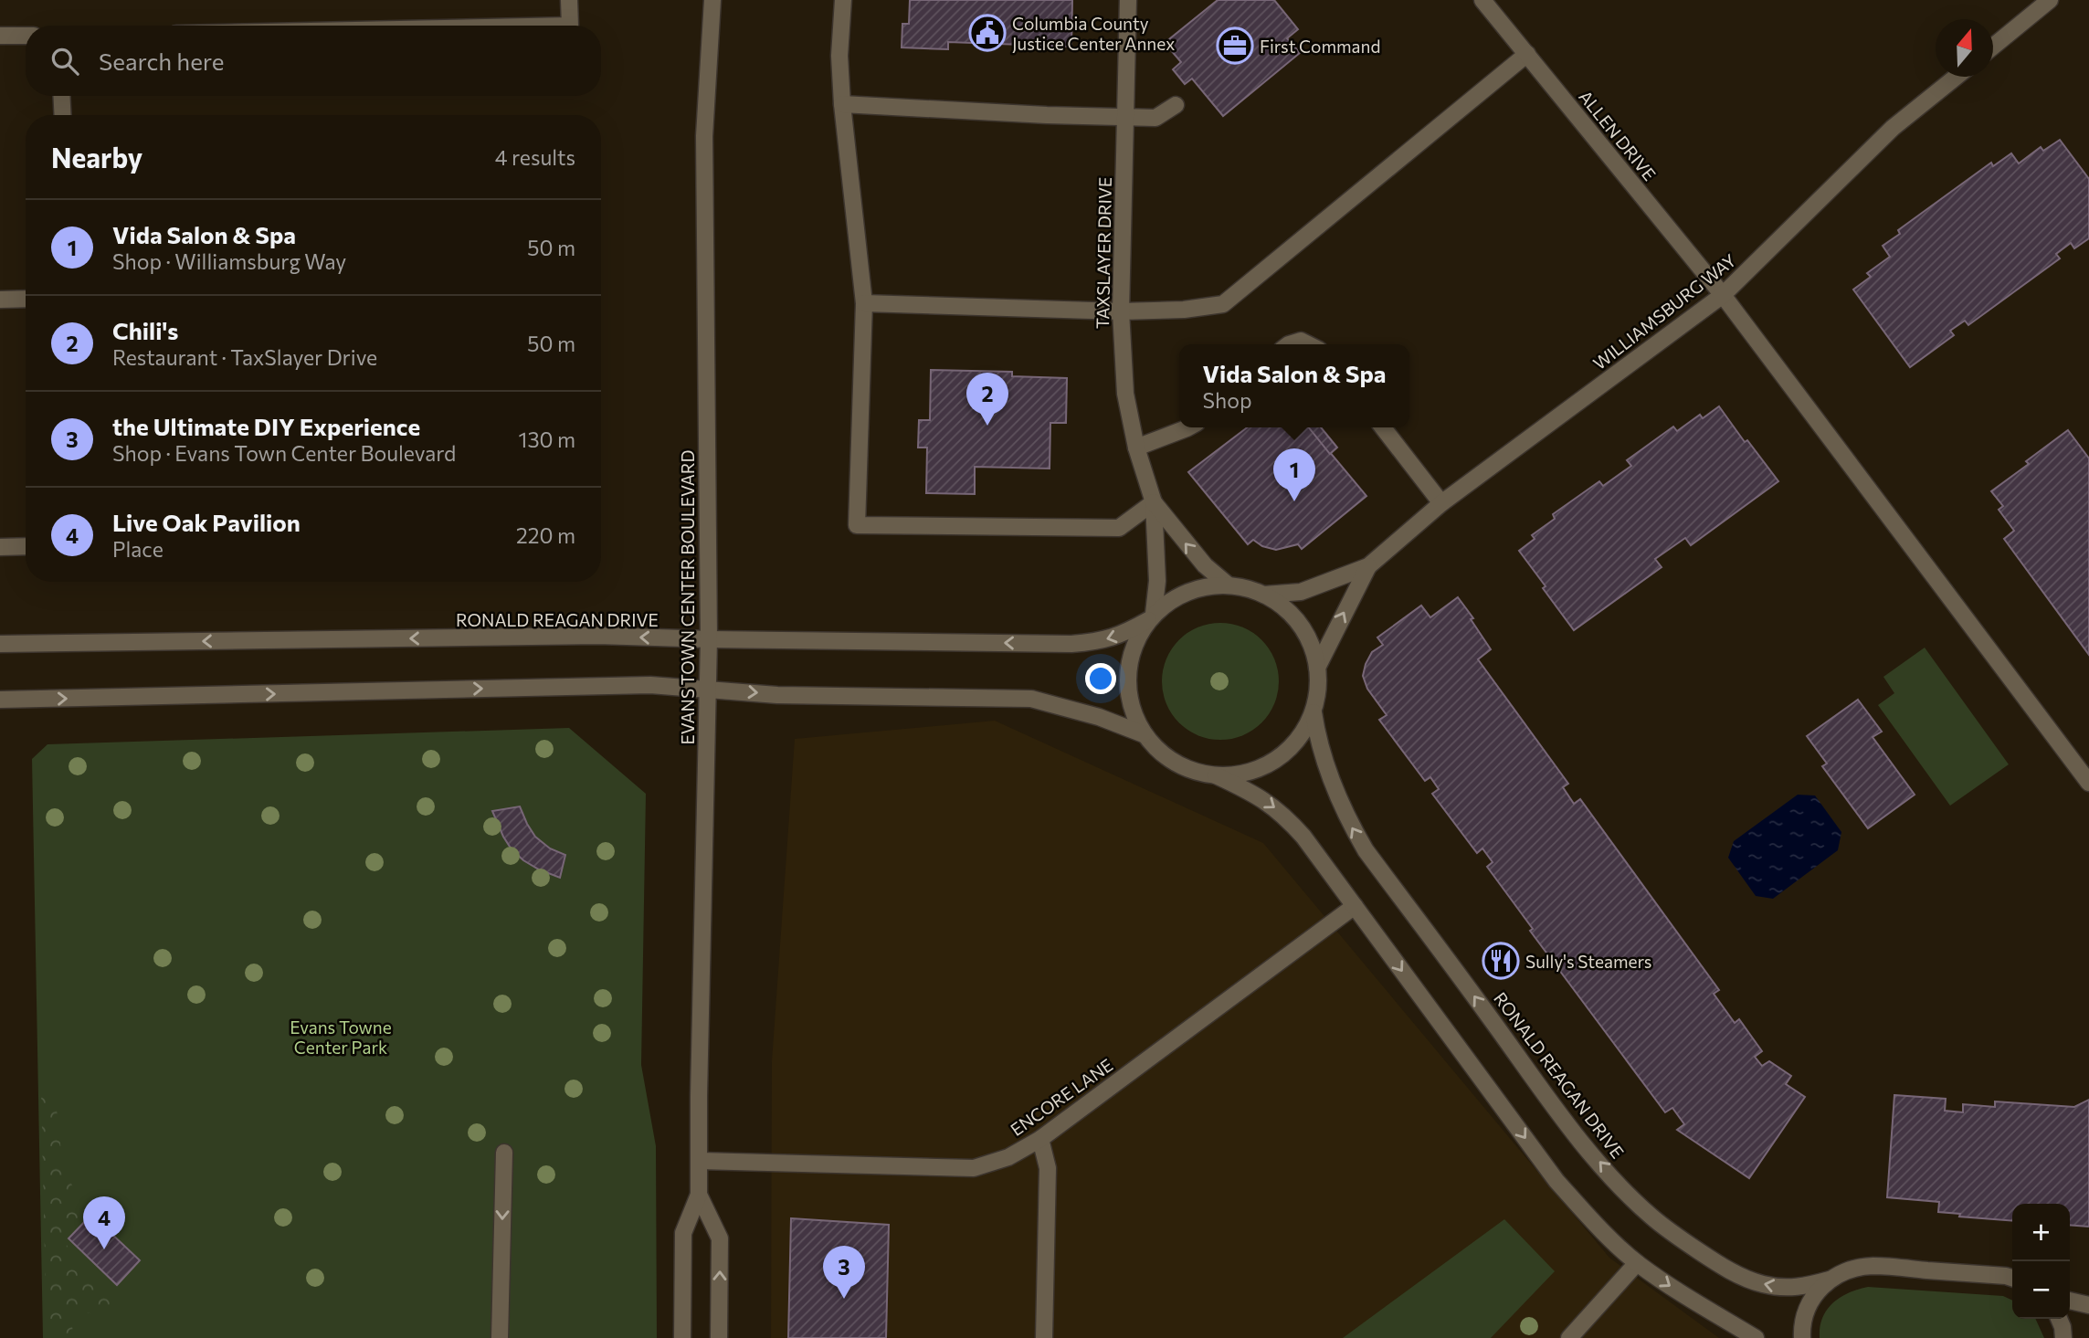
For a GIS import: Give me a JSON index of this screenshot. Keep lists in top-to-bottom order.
{
  "streets": {
    "street": [
      "ALLEN DRIVE",
      "TAXSLAYER DRIVE",
      "WILLIAMSBURG WAY",
      "EVANS TOWN CENTER BOULEVARD",
      "RONALD REAGAN DRIVE",
      "ENCORE LANE"
    ]
  },
  "crossings": [
    ["ALLEN DRIVE", "WILLIAMSBURG WAY"],
    ["TAXSLAYER DRIVE", "WILLIAMSBURG WAY"],
    ["TAXSLAYER DRIVE", "RONALD REAGAN DRIVE"],
    ["WILLIAMSBURG WAY", "RONALD REAGAN DRIVE"],
    ["EVANS TOWN CENTER BOULEVARD", "RONALD REAGAN DRIVE"],
    ["EVANS TOWN CENTER BOULEVARD", "ENCORE LANE"],
    ["RONALD REAGAN DRIVE", "ENCORE LANE"]
  ],
  "parks": ["Evans Towne Center Park"],
  "places": {
    "public building": ["Columbia County Justice Center Annex"],
    "office": ["First Command"],
    "restaurant": ["Sully's Steamers"]
  },
  "north": "top",
  "page": {
    "search": "Search here",
    "heading": ["Nearby", "4 results"],
    "list": [
      {
        "mark": "1",
        "name": "Vida Salon & Spa",
        "note": "Shop · Williamsburg Way",
        "value": "50 m"
      },
      {
        "mark": "2",
        "name": "Chili's",
        "note": "Restaurant · TaxSlayer Drive",
        "value": "50 m"
      },
      {
        "mark": "3",
        "name": "the Ultimate DIY Experience",
        "note": "Shop · Evans Town Center Boulevard",
        "value": "130 m"
      },
      {
        "mark": "4",
        "name": "Live Oak Pavilion",
        "note": "Place",
        "value": "220 m"
      }
    ],
    "popup": ["Vida Salon & Spa", "Shop"],
    "pins": [
      "2",
      "1",
      "4",
      "3"
    ],
    "map_buttons": ["+", "−"]
  }
}
